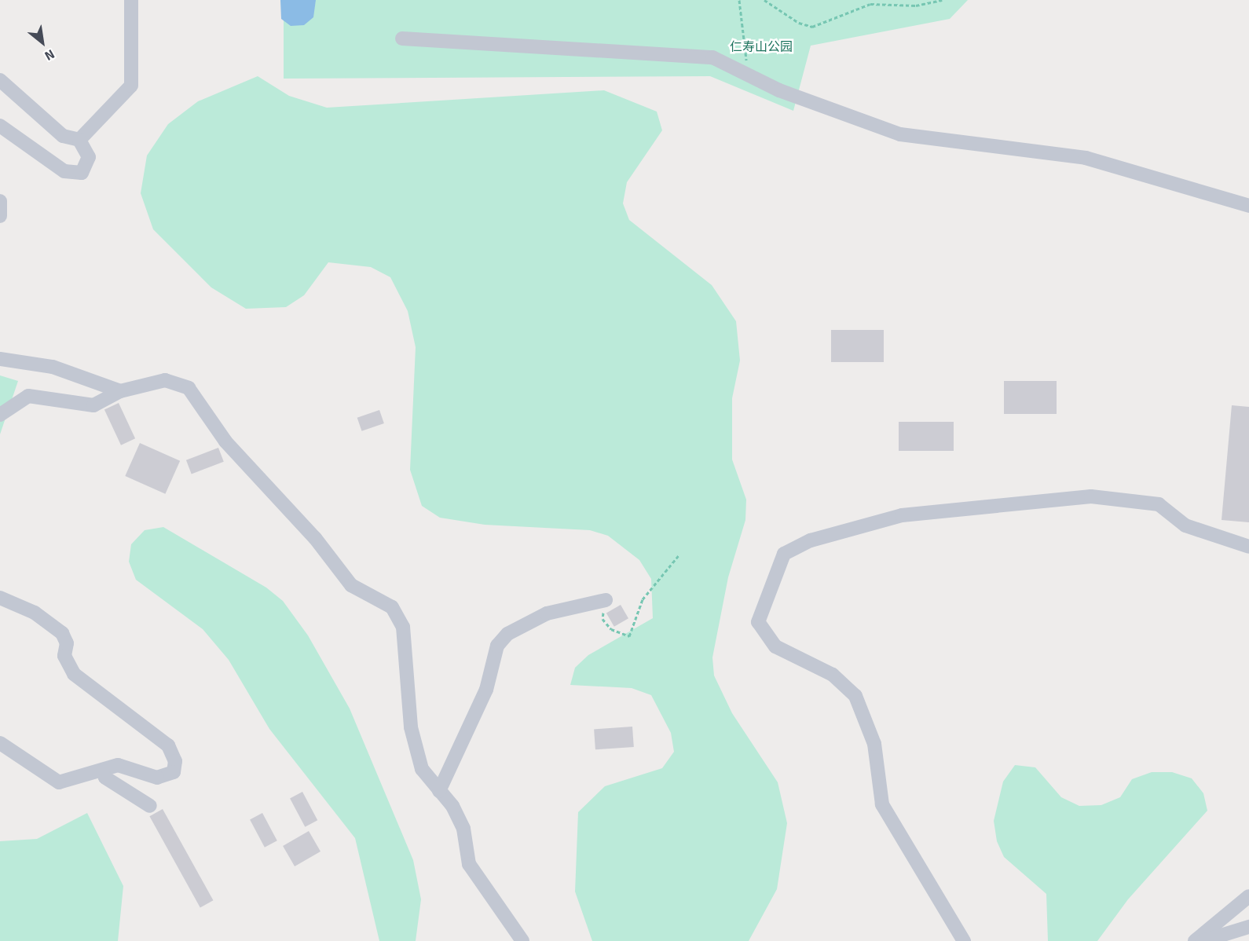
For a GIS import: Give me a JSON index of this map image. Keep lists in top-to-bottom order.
{
  "parks": ["仁寿山公园"],
  "north": "bottom right"
}
